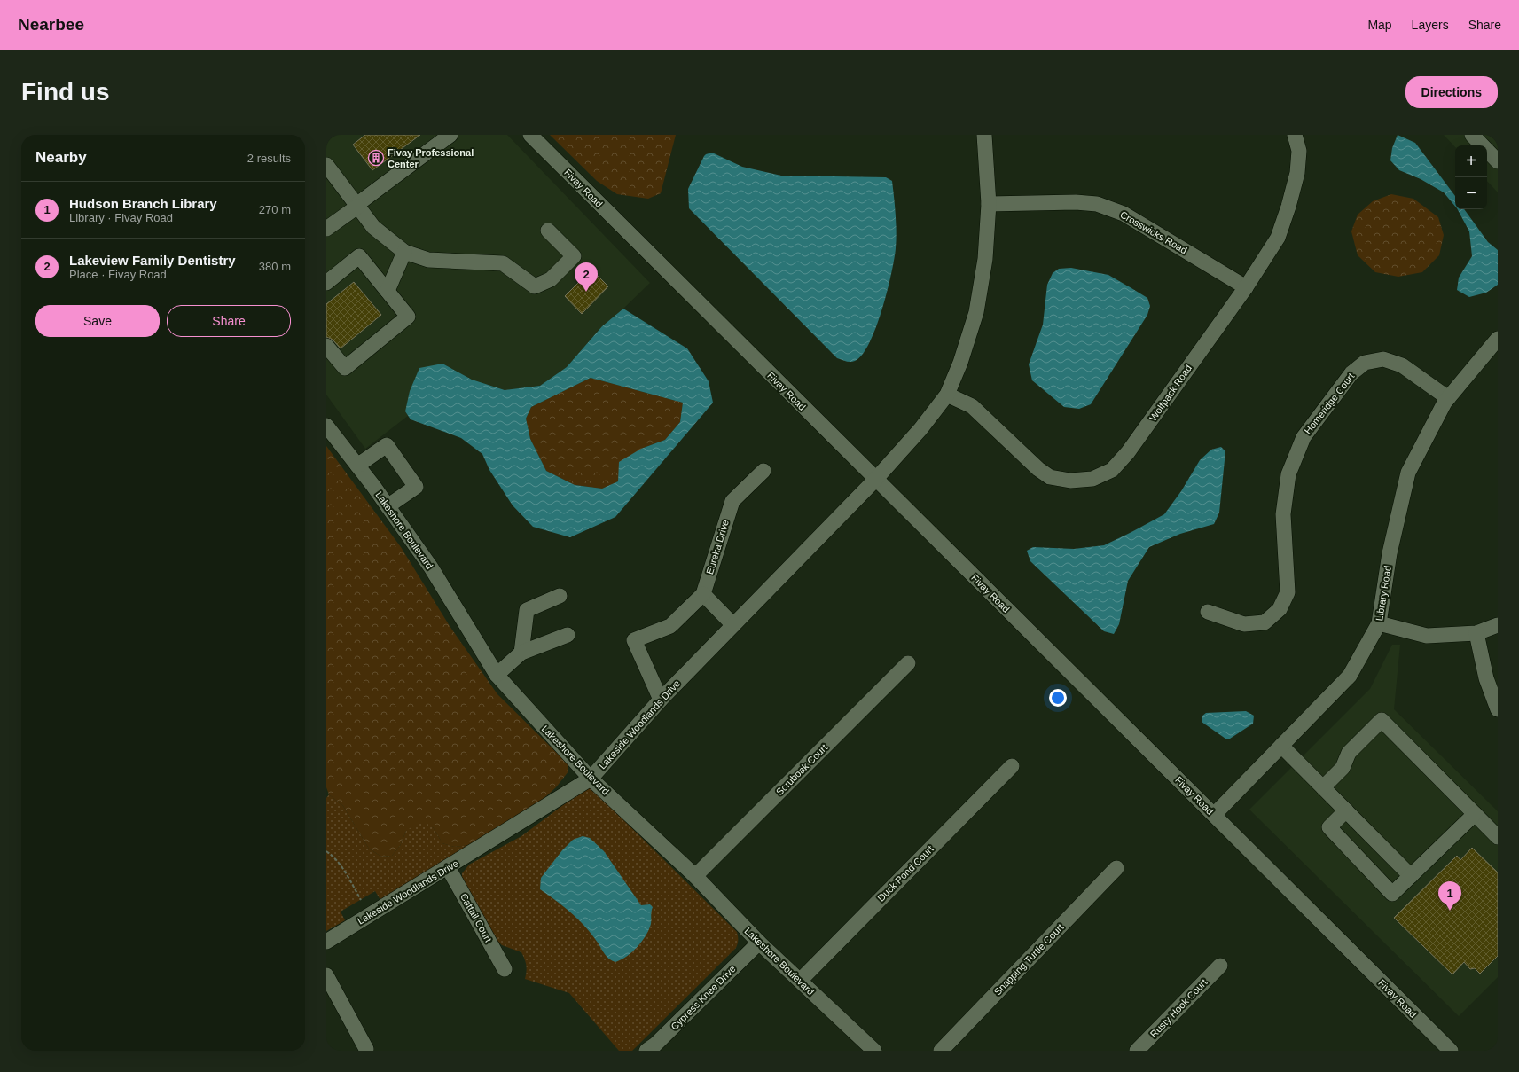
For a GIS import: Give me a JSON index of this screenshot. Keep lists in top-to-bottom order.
{
  "streets": {
    "street": [
      "Fivay Road",
      "Crosswicks Road",
      "Wolfpack Road",
      "Homeridge Court",
      "Lakeshore Boulevard",
      "Eureka Drive",
      "Library Road",
      "Lakeside Woodlands Drive",
      "Scruboak Court",
      "Duck Pond Court",
      "Cattail Court",
      "Snapping Turtle Court",
      "Cypress Knee Drive",
      "Rusty Hook Court"
    ]
  },
  "crossings": [
    ["Fivay Road", "Library Road"],
    ["Fivay Road", "Lakeside Woodlands Drive"],
    ["Crosswicks Road", "Wolfpack Road"],
    ["Crosswicks Road", "Lakeside Woodlands Drive"],
    ["Wolfpack Road", "Lakeside Woodlands Drive"],
    ["Homeridge Court", "Library Road"],
    ["Lakeshore Boulevard", "Lakeside Woodlands Drive"],
    ["Lakeshore Boulevard", "Scruboak Court"],
    ["Lakeshore Boulevard", "Duck Pond Court"],
    ["Lakeshore Boulevard", "Cypress Knee Drive"],
    ["Lakeside Woodlands Drive", "Cattail Court"]
  ],
  "places": {
    "building": ["Fivay Professional Center"]
  },
  "page": {
    "header": "Nearbee",
    "nav": ["Map", "Layers", "Share"],
    "buttons": [
      "Directions",
      ["Save", "Share"]
    ],
    "title": "Find us",
    "heading": ["Nearby", "2 results"],
    "map_buttons": ["+", "−"],
    "list": [
      {
        "mark": "1",
        "name": "Hudson Branch Library",
        "note": "Library · Fivay Road",
        "value": "270 m"
      },
      {
        "mark": "2",
        "name": "Lakeview Family Dentistry",
        "note": "Place · Fivay Road",
        "value": "380 m"
      }
    ],
    "pins": ["2", "1"]
  }
}
